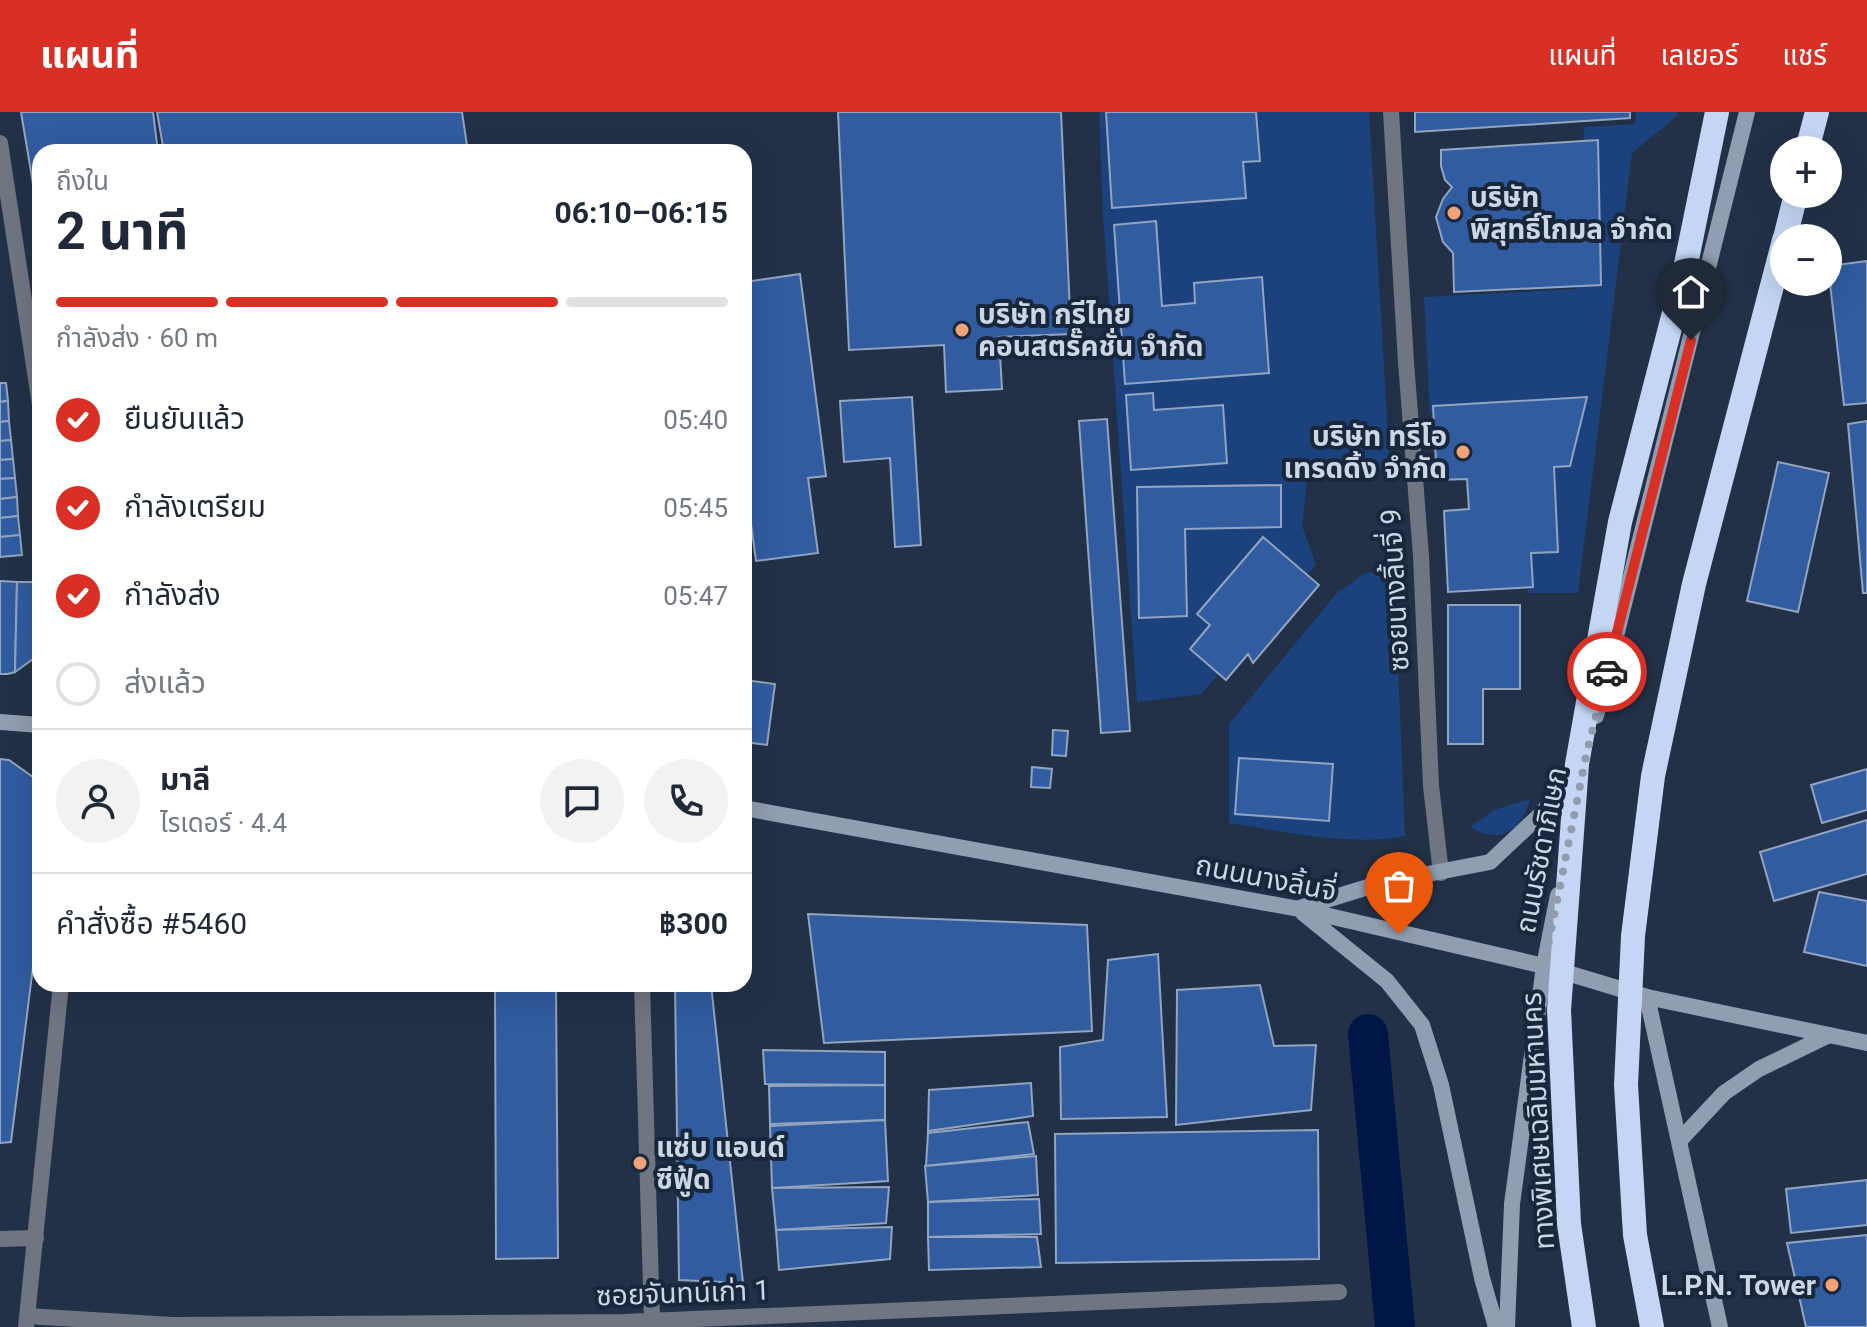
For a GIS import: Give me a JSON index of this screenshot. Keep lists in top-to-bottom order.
{
  "streets": {
    "highway": ["ทางพิเศษเฉลิมมหานคร"],
    "main road": ["ถนนรัชดาภิเษก", "ถนนนางลิ้นจี่"],
    "street": ["ซอยนางลิ้นจี่ 9", "ซอยจันทน์เก่า 1"]
  },
  "crossings": [
    ["ถนนรัชดาภิเษก", "ถนนนางลิ้นจี่"]
  ],
  "places": [
    "บริษัท พิสุทธิ์โกมล จำกัด",
    "บริษัท กรีไทย คอนสตรั๊คชั่น จำกัด",
    "บริษัท ทรีโอ เทรดดิ้ง จำกัด",
    "แซ่บ แอนด์ ซีฟู้ด",
    "L.P.N. Tower"
  ],
  "page": {
    "header": "แผนที่",
    "nav": ["แผนที่", "เลเยอร์", "แชร์"],
    "map_buttons": ["+", "−"],
    "heading": ["2 นาที", "ถึงใน", "06:10–06:15"],
    "panel": [
      "มาลี",
      "ไรเดอร์ · 4.4",
      "คำสั่งซื้อ #5460",
      "฿300"
    ],
    "bar": "กำลังส่ง · 60 m",
    "list": [
      ["ยืนยันแล้ว", "05:40"],
      ["กำลังเตรียม", "05:45"],
      ["กำลังส่ง", "05:47"],
      "ส่งแล้ว"
    ]
  }
}
